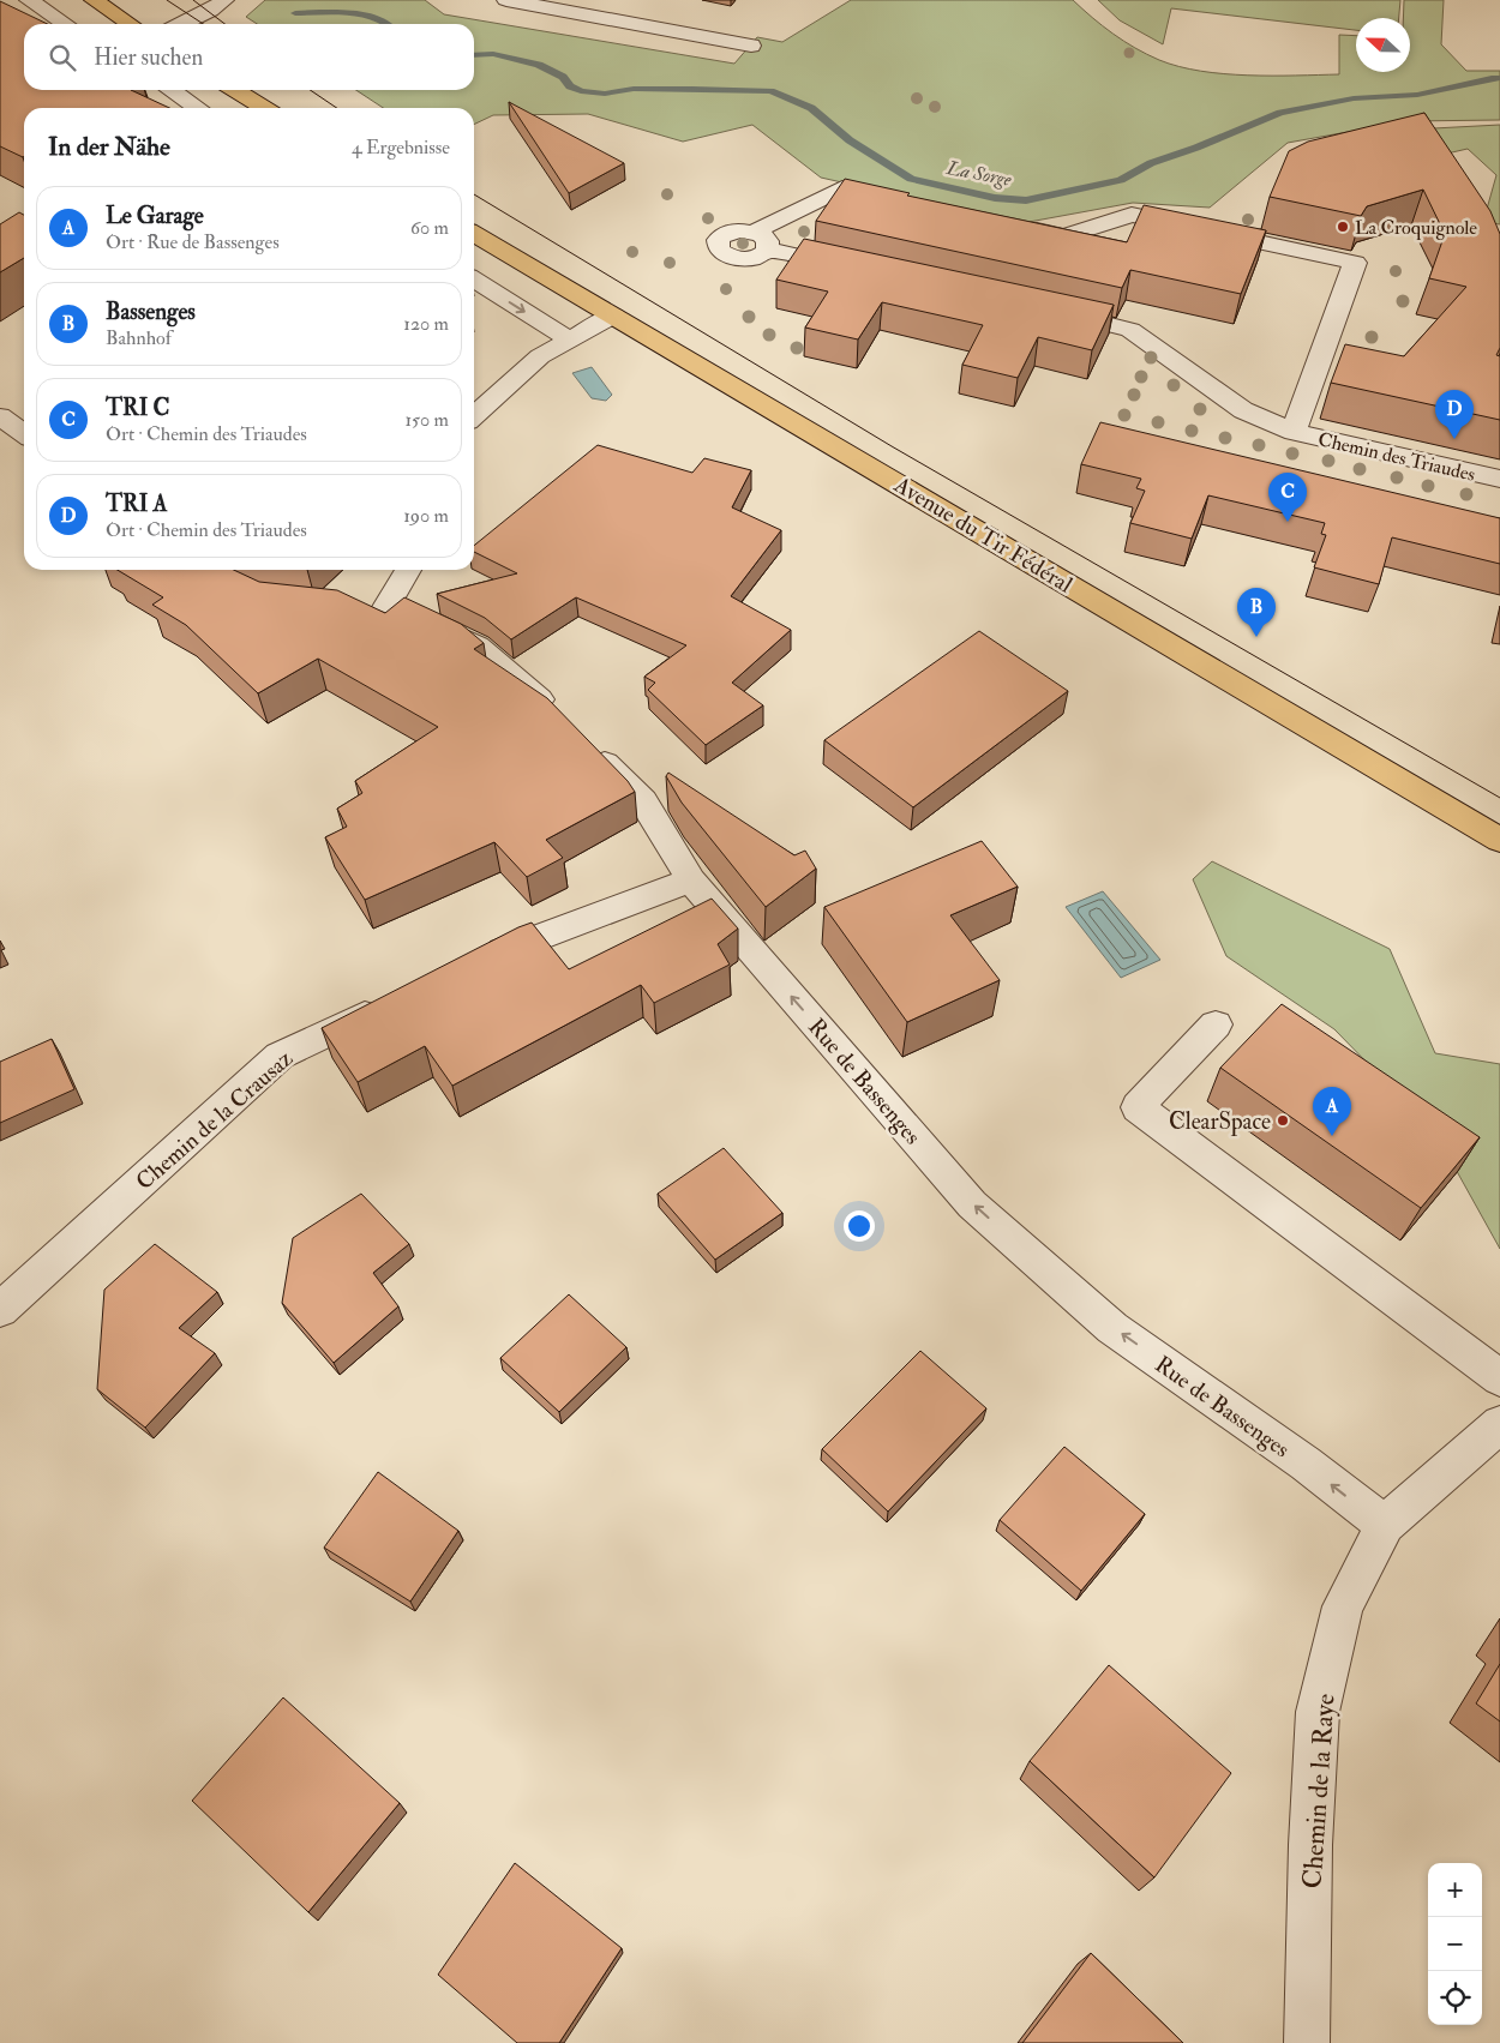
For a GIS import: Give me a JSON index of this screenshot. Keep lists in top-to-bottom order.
{
  "streets": {
    "main road": ["Avenue du Tir Fédéral"],
    "street": [
      "Chemin des Triaudes",
      "Rue de Bassenges",
      "Chemin de la Crausaz",
      "Chemin de la Raye"
    ]
  },
  "crossings": [
    ["Rue de Bassenges", "Chemin de la Raye"]
  ],
  "one_way": ["Rue de Bassenges"],
  "water": ["La Sorge"],
  "places": ["La Croquignole", "ClearSpace"],
  "north": "left",
  "page": {
    "search": "Hier suchen",
    "heading": ["In der Nähe", "4 Ergebnisse"],
    "list": [
      {
        "mark": "A",
        "name": "Le Garage",
        "note": "Ort · Rue de Bassenges",
        "value": "60 m"
      },
      {
        "mark": "B",
        "name": "Bassenges",
        "note": "Bahnhof",
        "value": "120 m"
      },
      {
        "mark": "C",
        "name": "TRI C",
        "note": "Ort · Chemin des Triaudes",
        "value": "150 m"
      },
      {
        "mark": "D",
        "name": "TRI A",
        "note": "Ort · Chemin des Triaudes",
        "value": "190 m"
      }
    ],
    "pins": [
      "D",
      "C",
      "B",
      "A"
    ],
    "map_buttons": ["+", "−"]
  }
}
